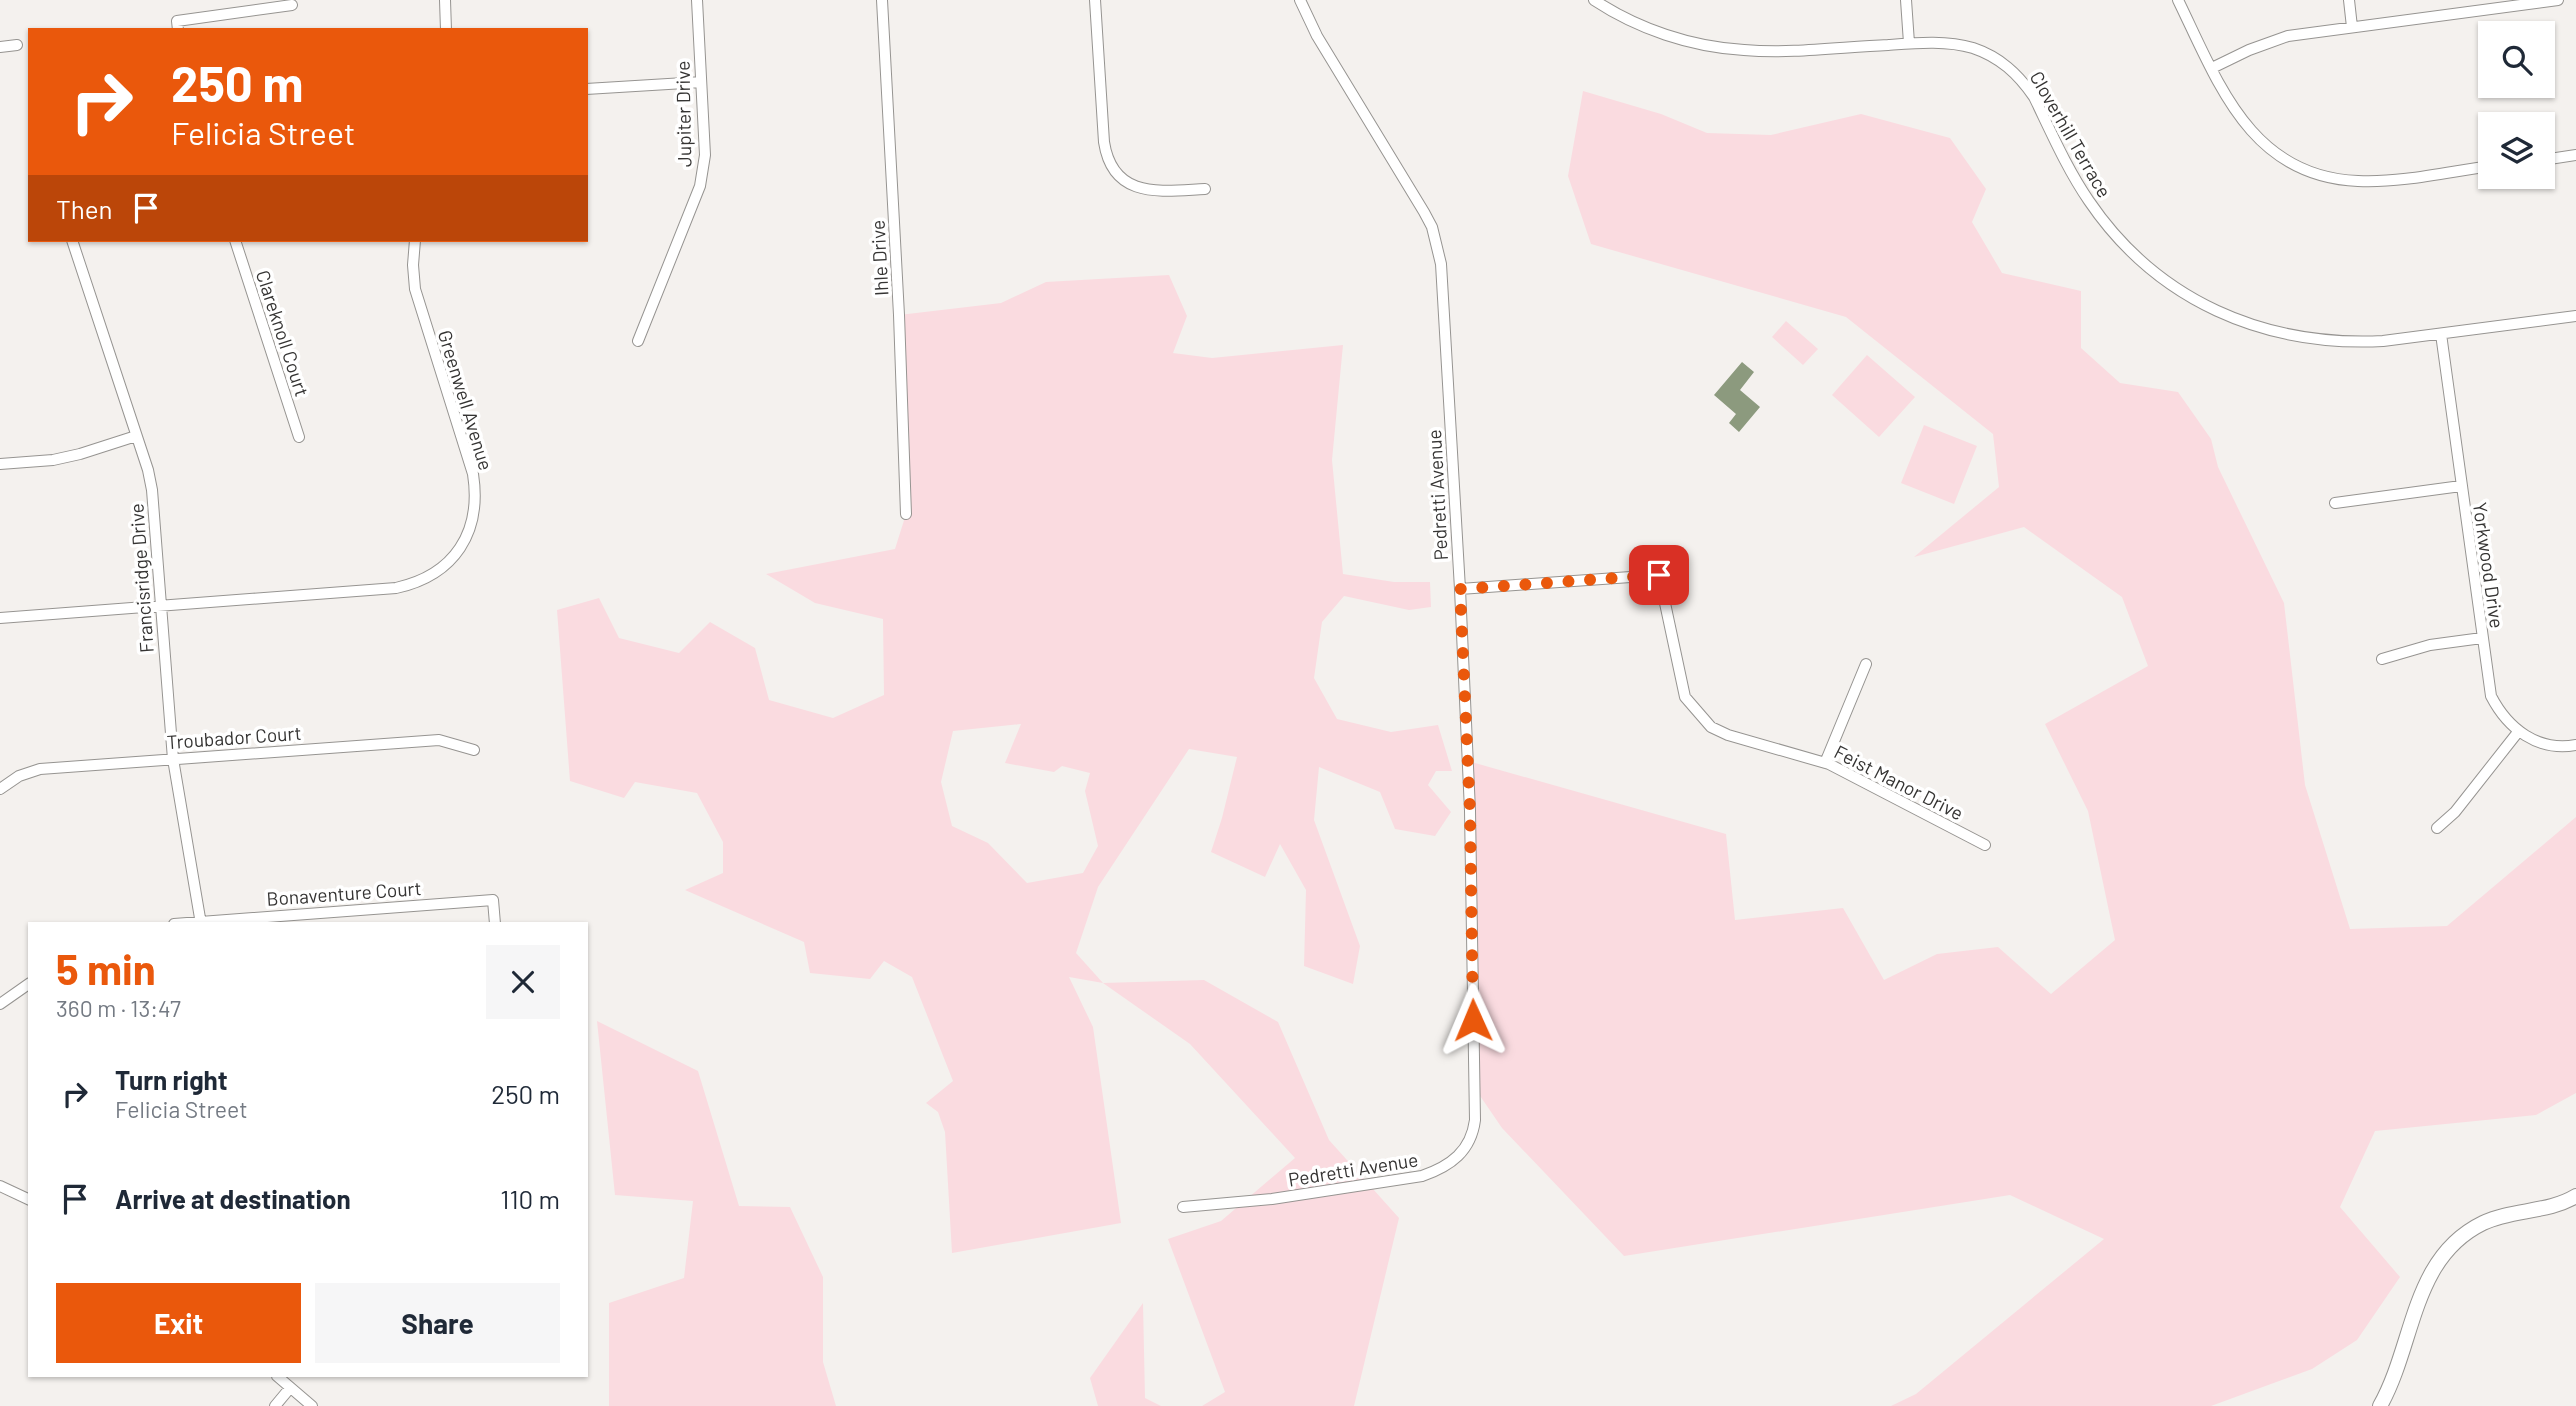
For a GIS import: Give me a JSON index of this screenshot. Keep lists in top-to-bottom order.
{
  "streets": {
    "street": [
      "Jupiter Drive",
      "Cloverhill Terrace",
      "Ihle Drive",
      "Clareknoll Court",
      "Greenwell Avenue",
      "Pedretti Avenue",
      "Yorkwood Drive",
      "Francisridge Drive",
      "Troubador Court",
      "Feist Manor Drive",
      "Bonaventure Court"
    ]
  },
  "crossings": [
    ["Cloverhill Terrace", "Yorkwood Drive"],
    ["Greenwell Avenue", "Francisridge Drive"],
    ["Francisridge Drive", "Troubador Court"]
  ],
  "page": {
    "turn": ["250 m", "Felicia Street"],
    "then": "Then",
    "heading": ["5 min", "360 m · 13:47"],
    "list": [
      {
        "name": "Turn right",
        "note": "Felicia Street",
        "value": "250 m"
      },
      {
        "name": "Arrive at destination",
        "value": "110 m"
      }
    ],
    "buttons": ["Exit", "Share"]
  }
}
